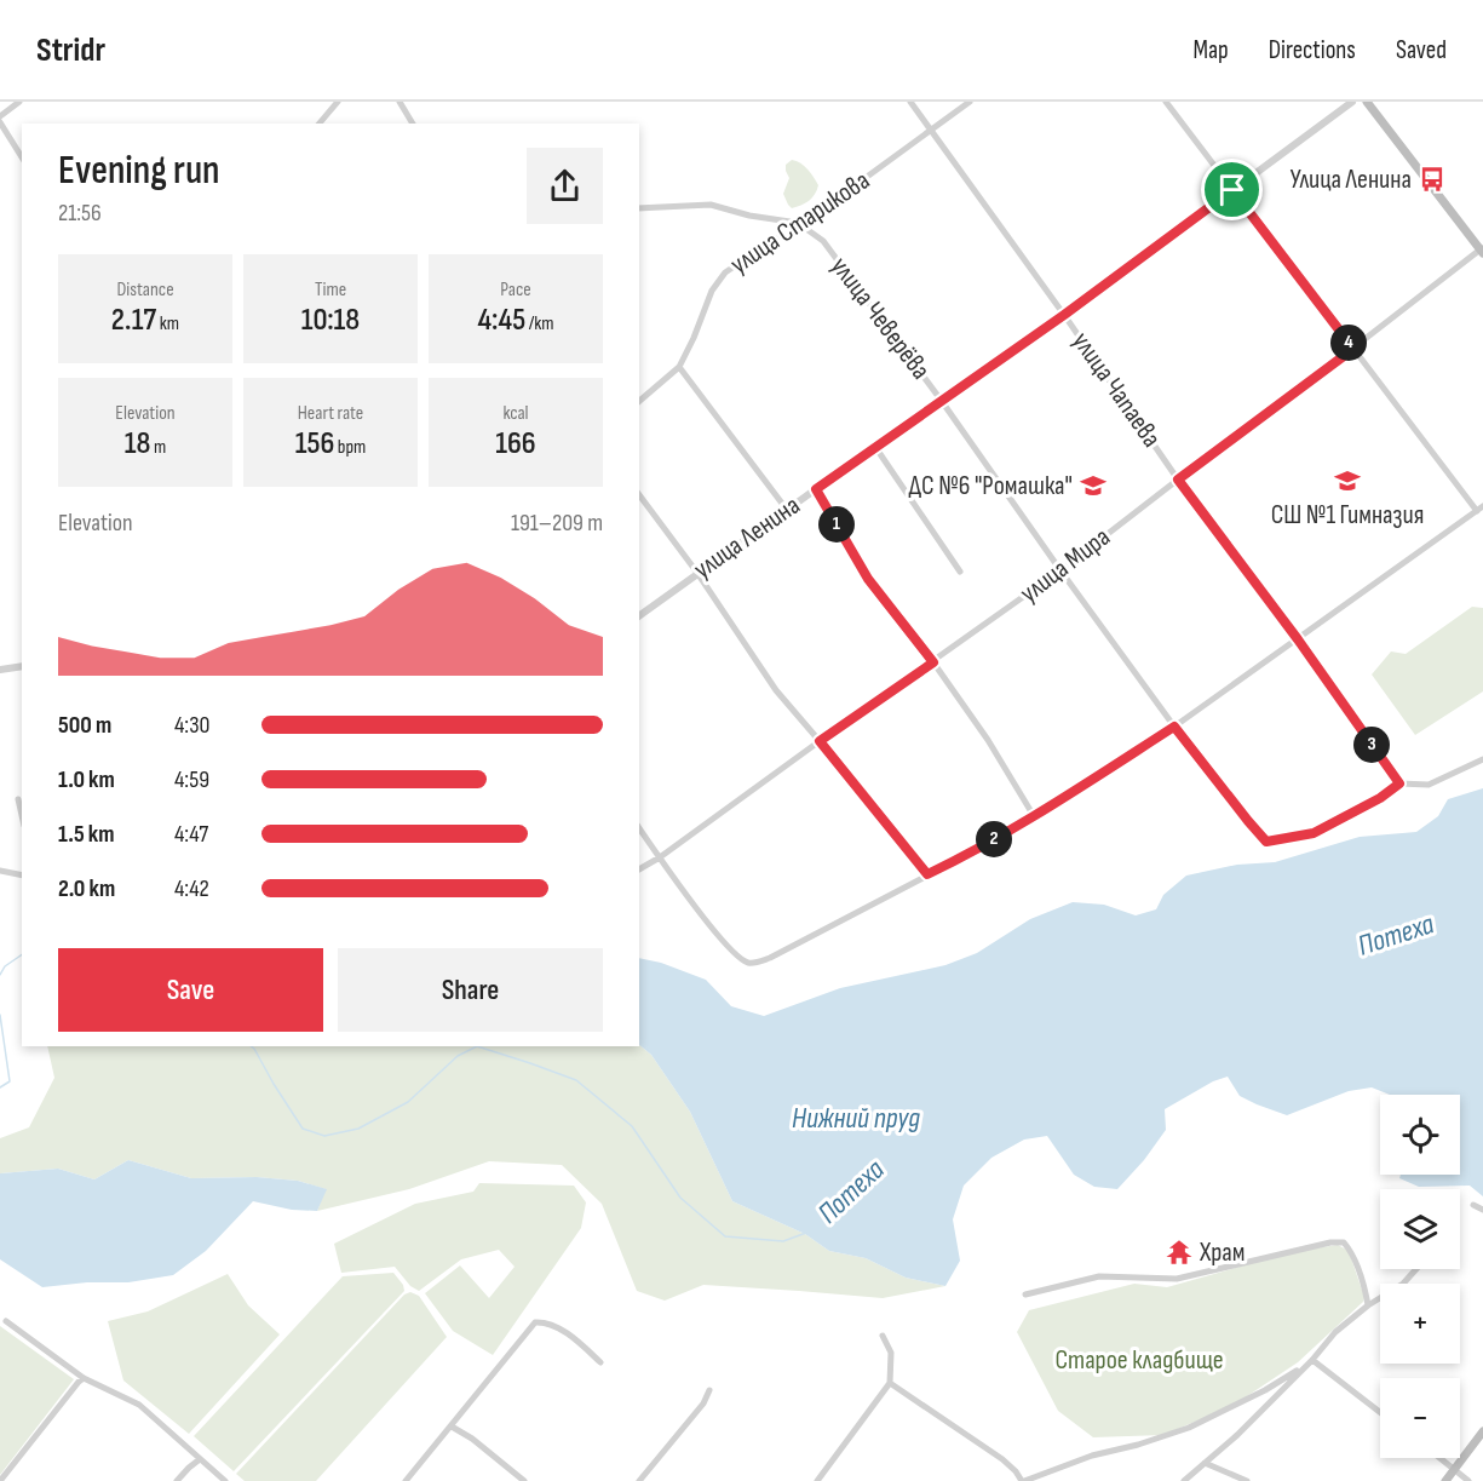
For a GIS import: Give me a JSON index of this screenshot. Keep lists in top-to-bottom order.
{
  "streets": {
    "street": [
      "улица Старикова",
      "улица Чеверёва",
      "улица Чапаева",
      "улица Ленина",
      "улица Мира"
    ]
  },
  "crossings": [
    ["улица Старикова", "улица Чеверёва"],
    ["улица Старикова", "улица Чапаева"],
    ["улица Чеверёва", "улица Чапаева"],
    ["улица Чеверёва", "улица Ленина"],
    ["улица Чеверёва", "улица Мира"],
    ["улица Чапаева", "улица Ленина"],
    ["улица Чапаева", "улица Мира"]
  ],
  "water": ["Потеха", "Нижний пруд"],
  "parks": ["Старое кладбище"],
  "places": {
    "bus stop": ["Улица Ленина"],
    "school or university": ["СШ №1 Гимназия", "ДС №6 \"Ромашка\""],
    "temple": ["Храм"]
  },
  "page": {
    "header": "Stridr",
    "nav": ["Map", "Directions", "Saved"],
    "heading": ["Evening run", "21:56"],
    "stats": [
      ["Distance", "2.17 km"],
      ["Time", "10:18"],
      ["Pace", "4:45 /km"],
      ["Elevation", "18 m"],
      ["Heart rate", "156 bpm"],
      ["kcal", "166"]
    ],
    "pins": [
      "4",
      "1",
      "3",
      "2"
    ],
    "chart": ["Elevation", "191–209 m"],
    "list": [
      {
        "name": "500 m",
        "note": "4:30"
      },
      {
        "name": "1.0 km",
        "note": "4:59"
      },
      {
        "name": "1.5 km",
        "note": "4:47"
      },
      {
        "name": "2.0 km",
        "note": "4:42"
      }
    ],
    "buttons": ["Save", "Share"],
    "map_buttons": ["+", "−"]
  }
}
